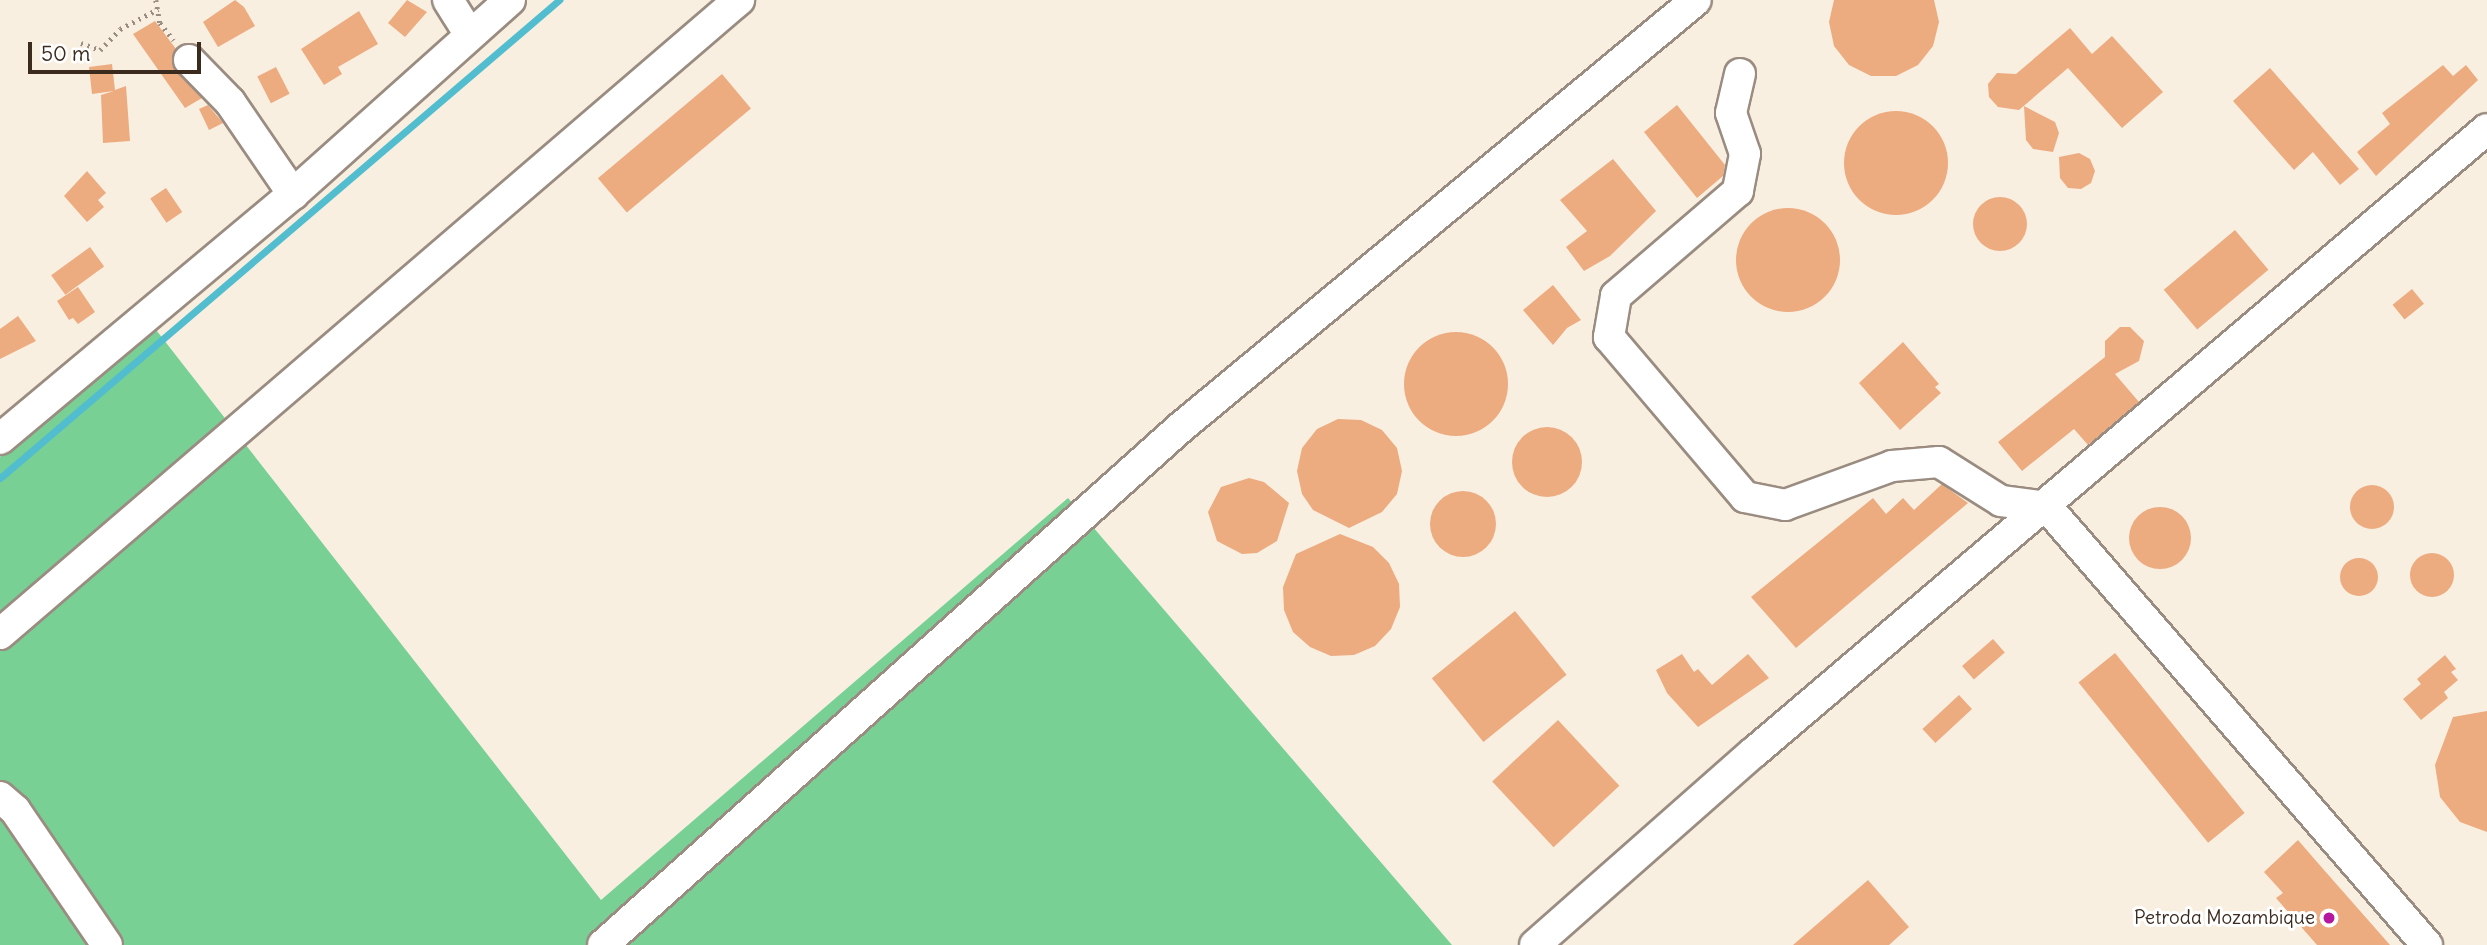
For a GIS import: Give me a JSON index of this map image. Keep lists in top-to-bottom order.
{
  "places": ["Petroda Mozambique"],
  "scale_bar": "50 m"
}
